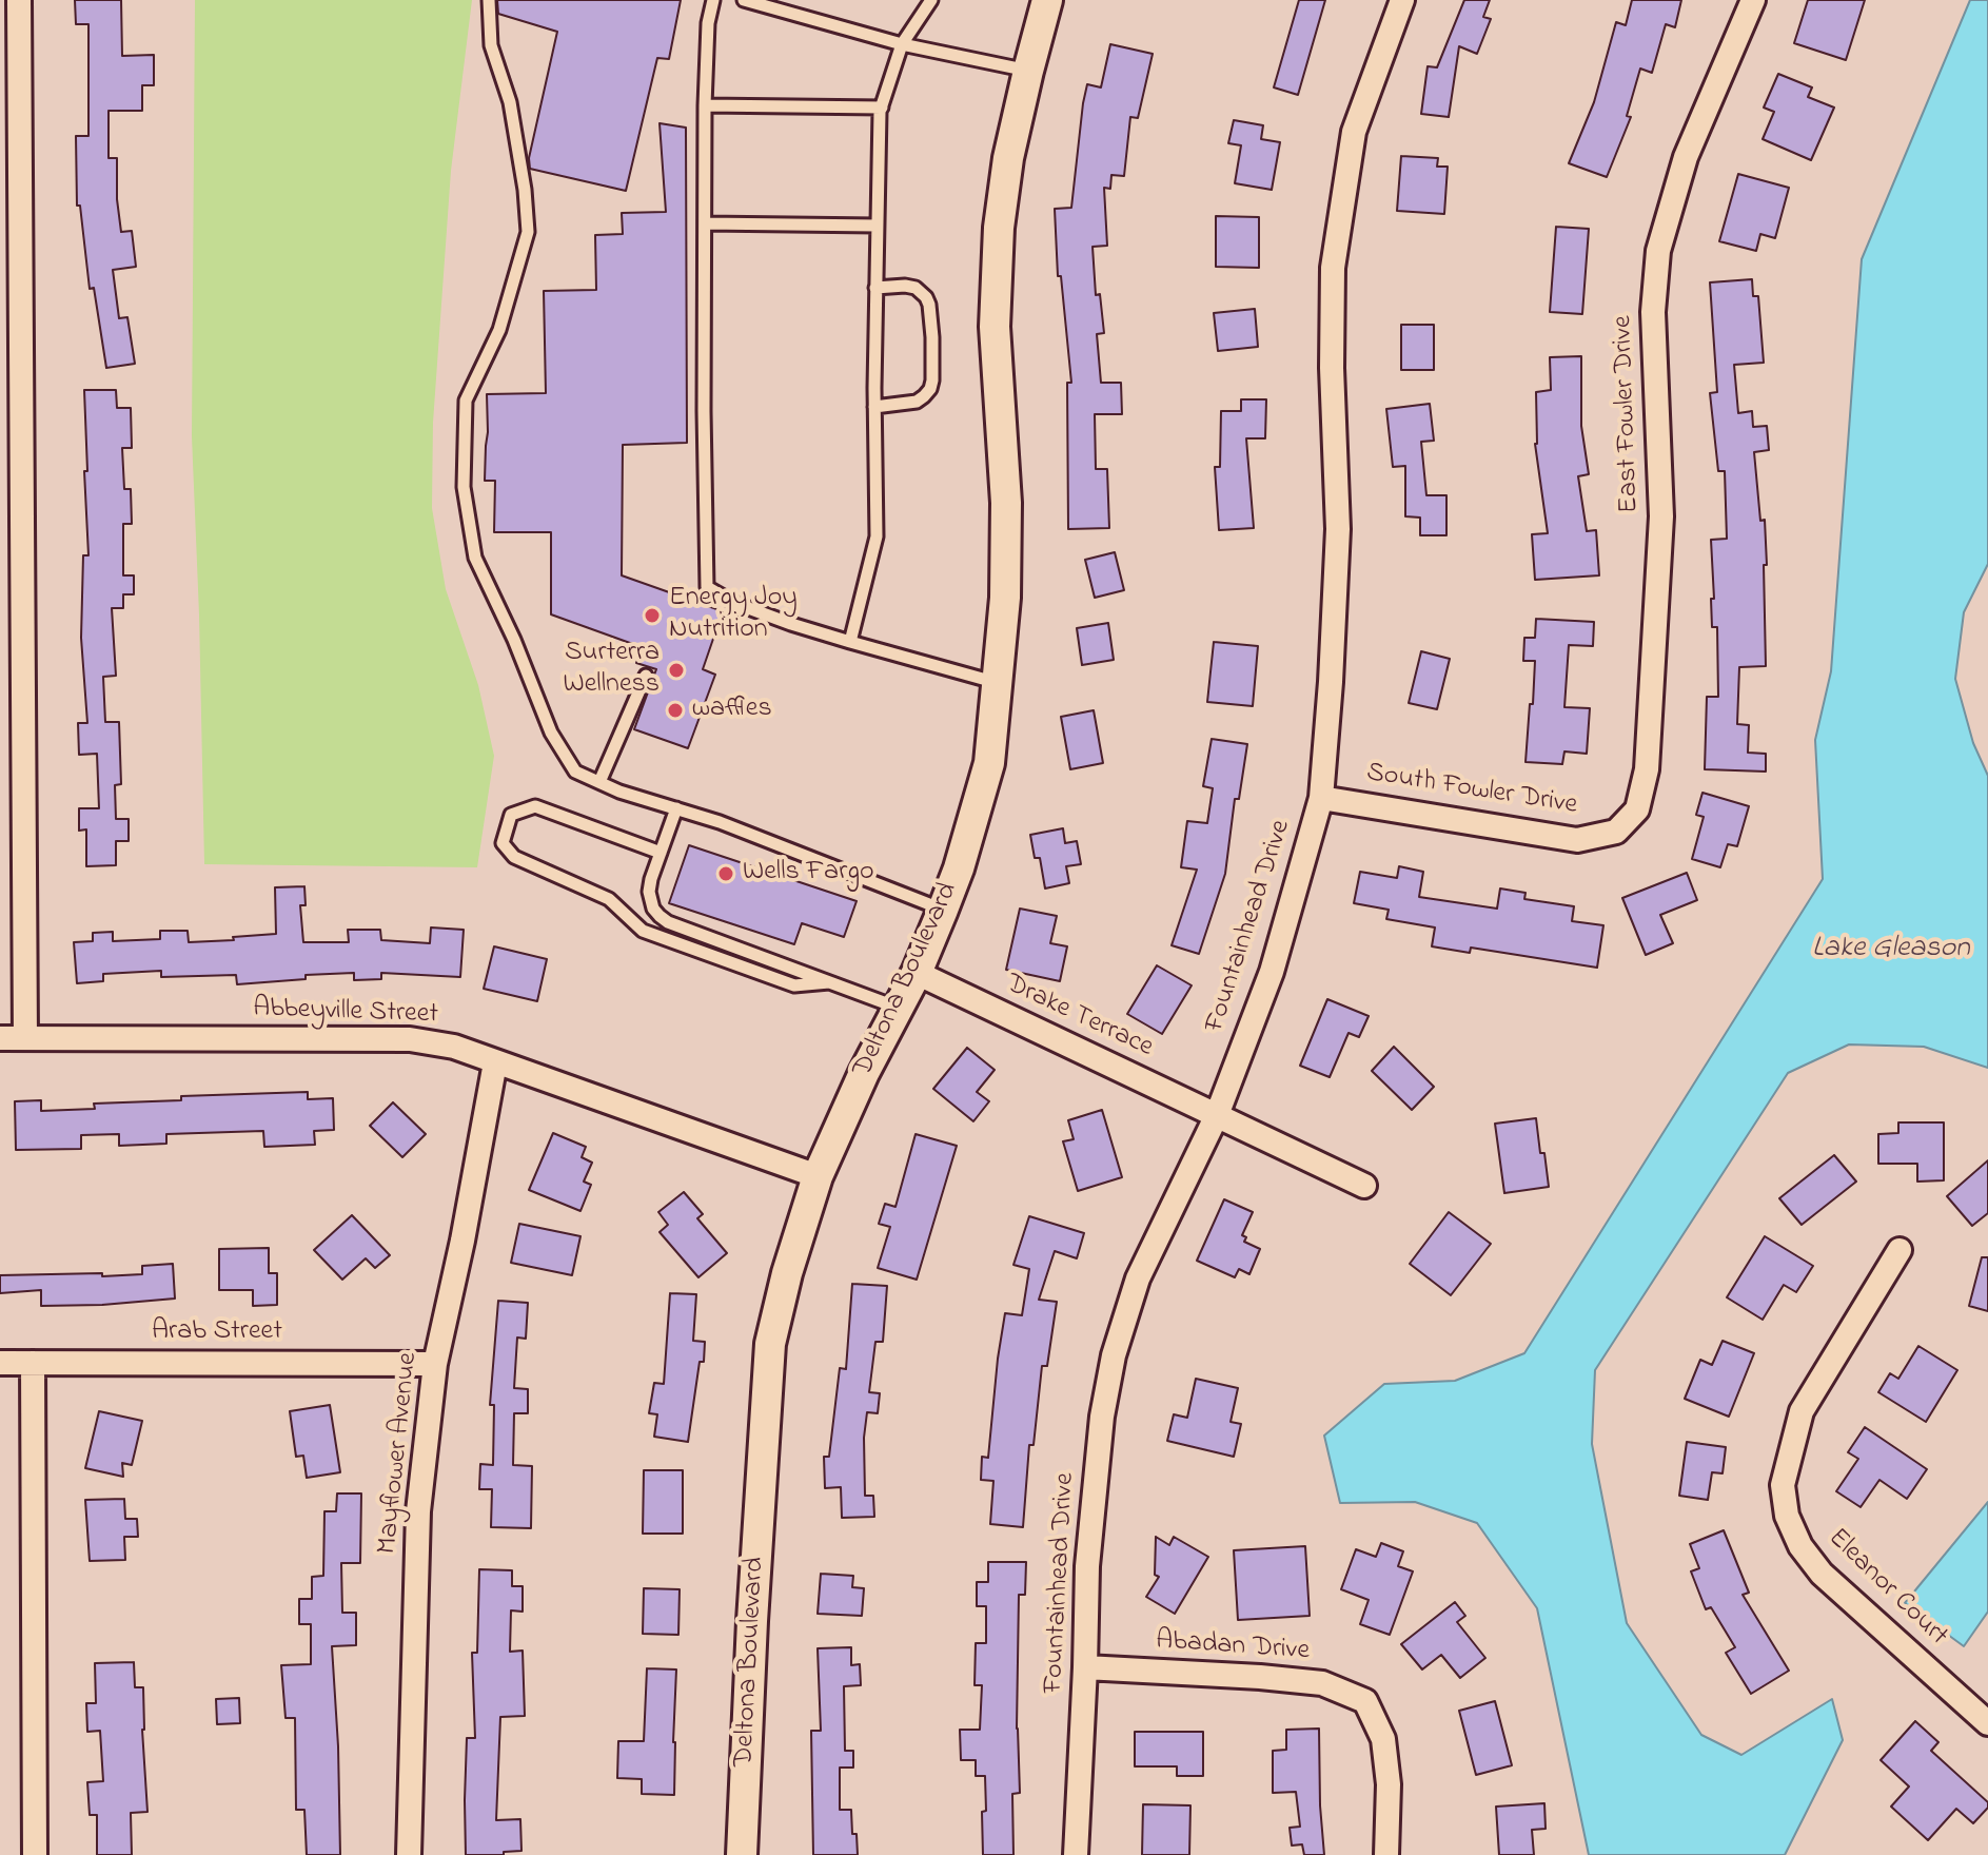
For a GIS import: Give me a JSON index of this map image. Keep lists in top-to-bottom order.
{
  "streets": {
    "street": [
      "East Fowler Drive",
      "South Fowler Drive",
      "Fountainhead Drive",
      "Deltona Boulevard",
      "Abbeyville Street",
      "Drake Terrace",
      "Arab Street",
      "Mayflower Avenue",
      "Eleanor Court",
      "Abadan Drive"
    ]
  },
  "crossings": [
    ["East Fowler Drive", "South Fowler Drive"],
    ["South Fowler Drive", "Fountainhead Drive"],
    ["Fountainhead Drive", "Drake Terrace"],
    ["Fountainhead Drive", "Abadan Drive"],
    ["Deltona Boulevard", "Abbeyville Street"],
    ["Deltona Boulevard", "Drake Terrace"],
    ["Abbeyville Street", "Mayflower Avenue"],
    ["Arab Street", "Mayflower Avenue"]
  ],
  "water": ["Lake Gleason"],
  "places": [
    "Energy Joy Nutrition",
    "Surterra Wellness",
    "waffles",
    "Wells Fargo"
  ]
}
